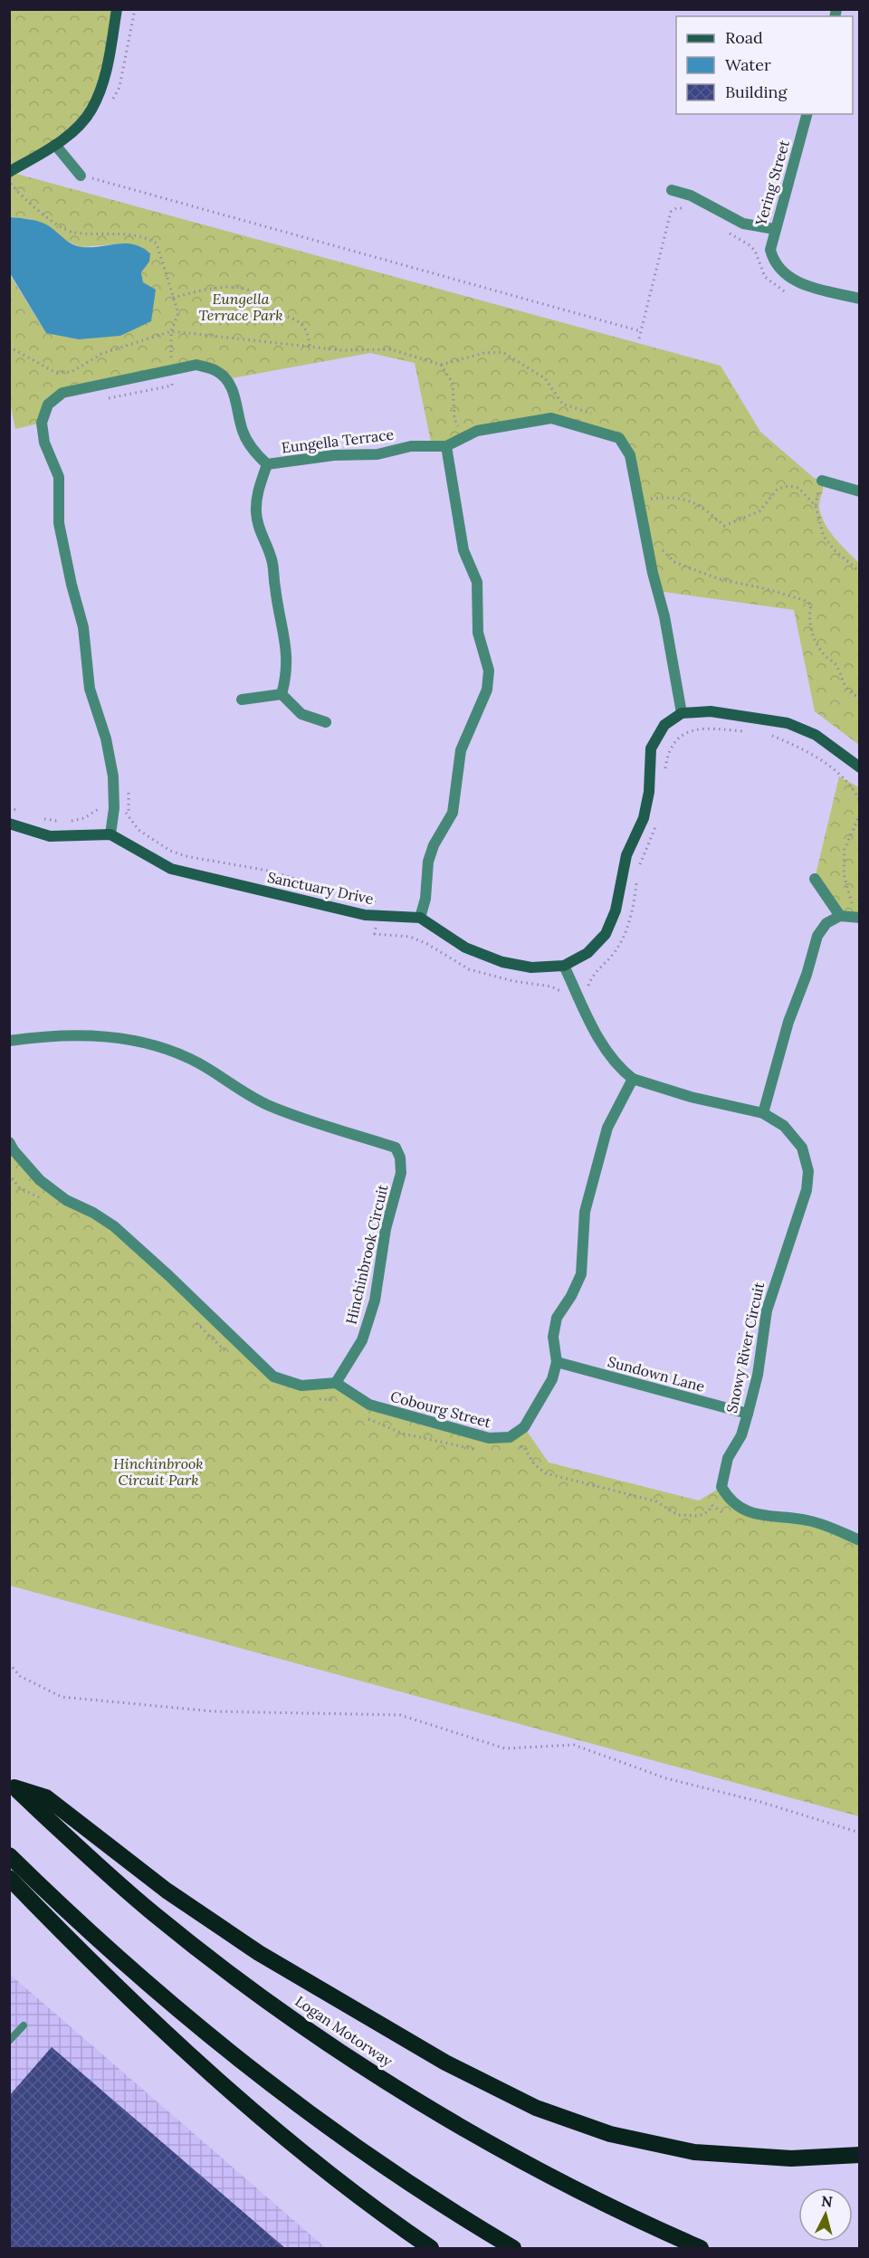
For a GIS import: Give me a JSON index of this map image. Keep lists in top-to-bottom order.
{
  "streets": {
    "highway": ["Logan Motorway"],
    "street": [
      "Yering Street",
      "Eungella Terrace",
      "Sanctuary Drive",
      "Hinchinbrook Circuit",
      "Snowy River Circuit",
      "Sundown Lane",
      "Cobourg Street"
    ]
  },
  "crossings": [
    ["Eungella Terrace", "Sanctuary Drive"],
    ["Hinchinbrook Circuit", "Cobourg Street"],
    ["Snowy River Circuit", "Sundown Lane"],
    ["Snowy River Circuit", "Cobourg Street"],
    ["Sundown Lane", "Cobourg Street"]
  ],
  "parks": ["Eungella Terrace Park", "Hinchinbrook Circuit Park"],
  "legend": ["Road", "Water", "Building"],
  "north": "top"
}
